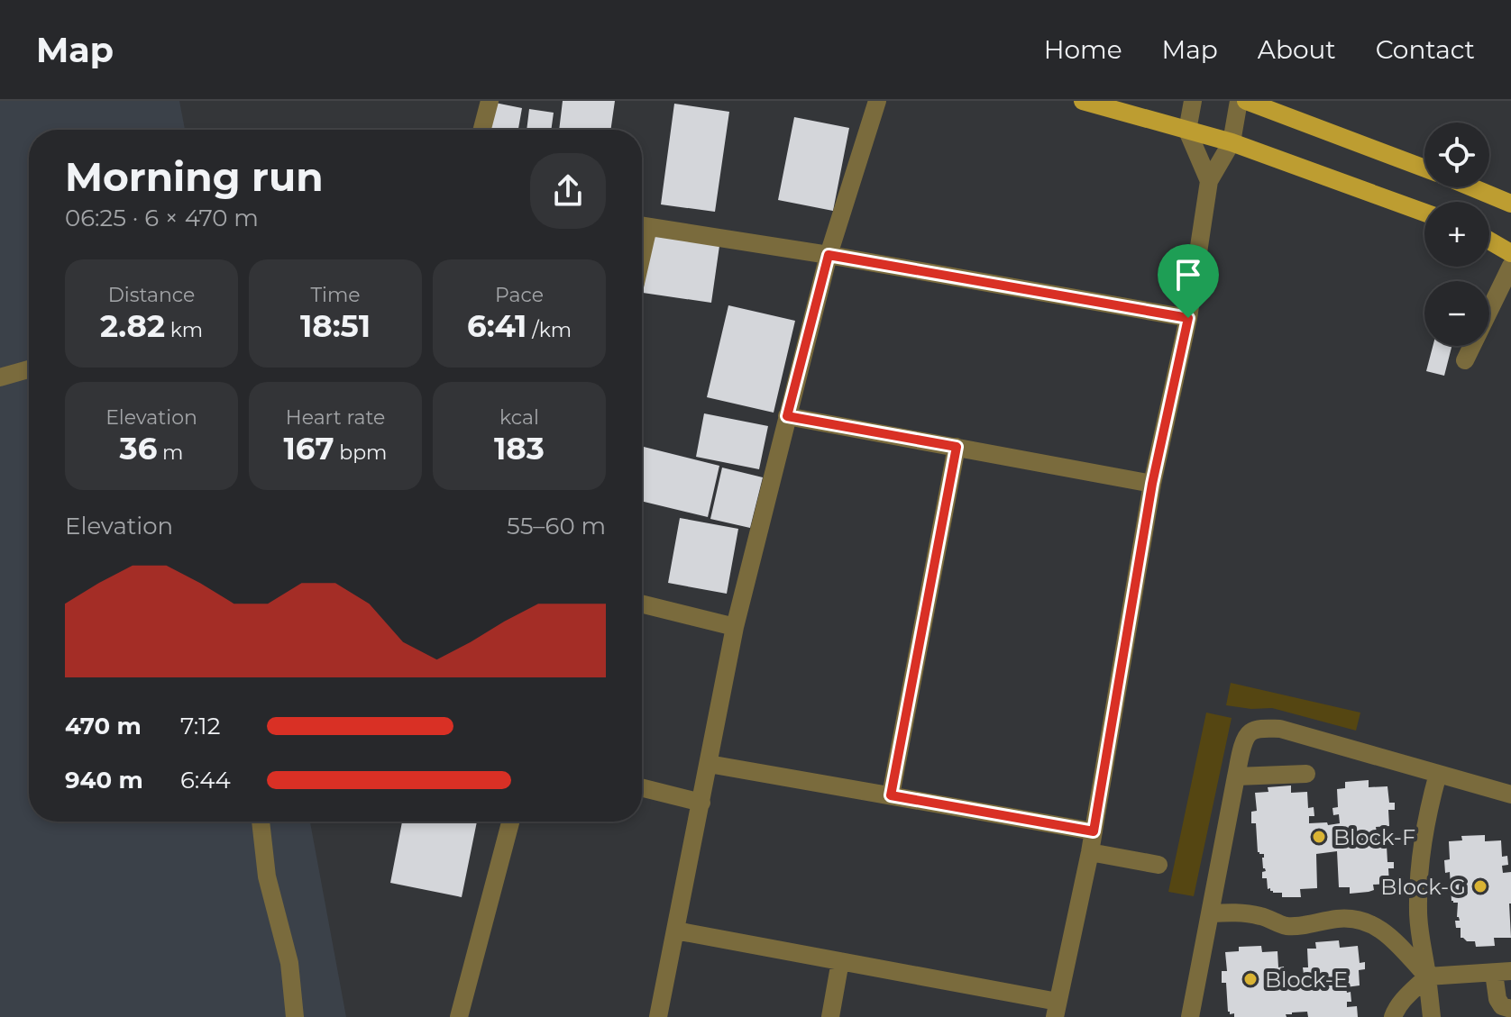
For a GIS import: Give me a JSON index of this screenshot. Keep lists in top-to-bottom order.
{
  "places": ["Block-F", "Block-G", "Block-E"],
  "page": {
    "header": "Map",
    "nav": [
      "Home",
      "Map",
      "About",
      "Contact"
    ],
    "map_buttons": ["+", "−"],
    "heading": ["Morning run", "06:25 · 6 × 470 m"],
    "stats": [
      ["Distance", "2.82 km"],
      ["Time", "18:51"],
      ["Pace", "6:41 /km"],
      ["Elevation", "36 m"],
      ["Heart rate", "167 bpm"],
      ["kcal", "183"]
    ],
    "chart": ["Elevation", "55–60 m"],
    "list": [
      {
        "name": "470 m",
        "note": "7:12"
      },
      {
        "name": "940 m",
        "note": "6:44"
      }
    ]
  }
}
